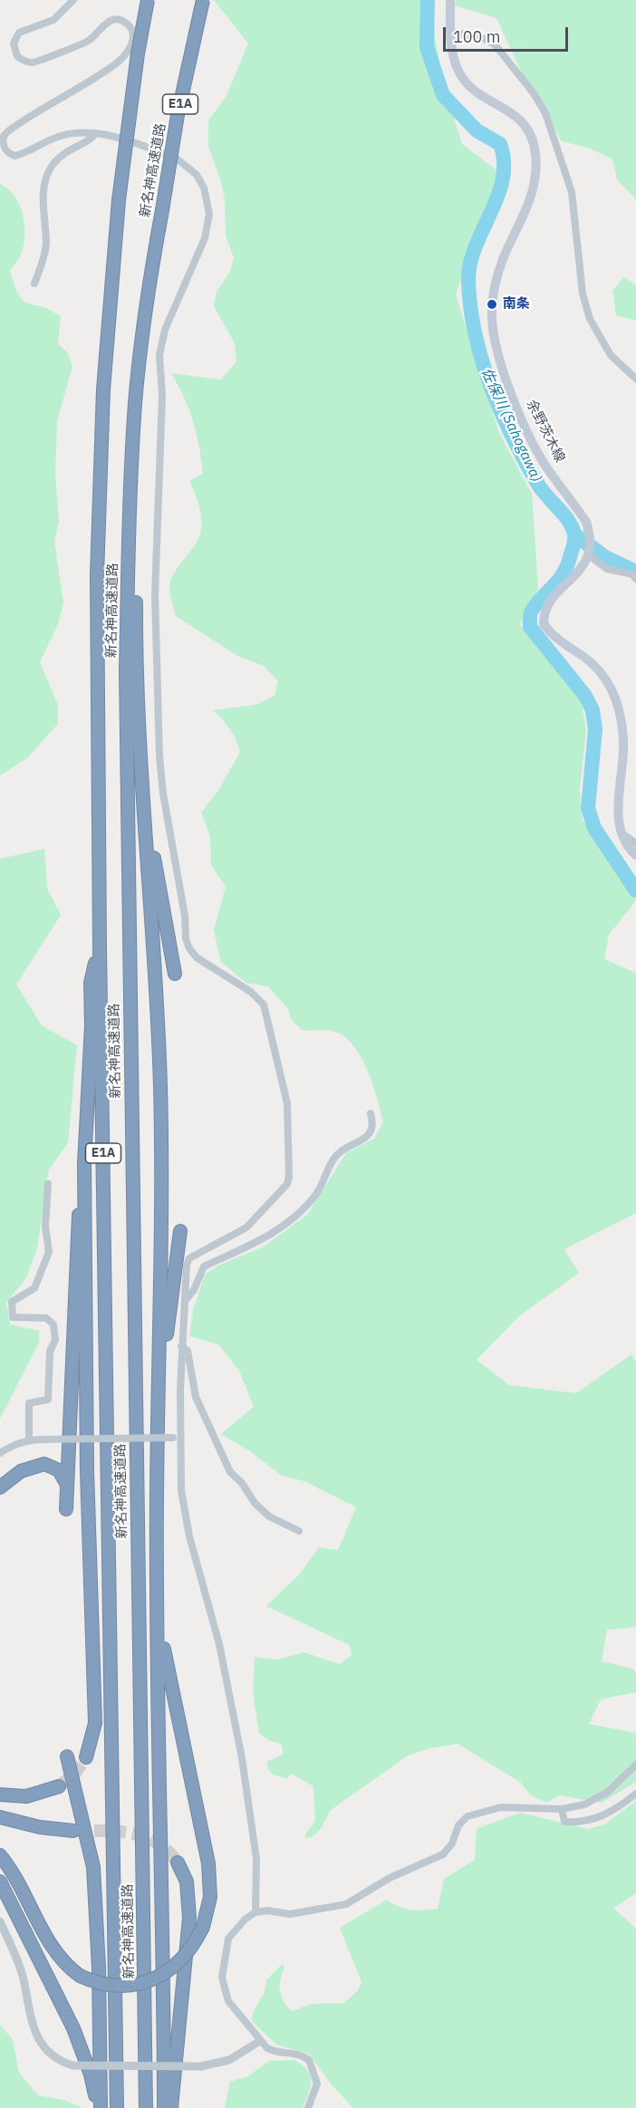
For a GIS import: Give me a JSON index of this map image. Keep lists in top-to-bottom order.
{
  "streets": {
    "highway": ["E1A", "新名神高速道路"],
    "main road": ["余野茨木線"]
  },
  "water": ["佐保川 (Sahogawa)"],
  "places": ["南条"],
  "scale_bar": "100 m"
}
